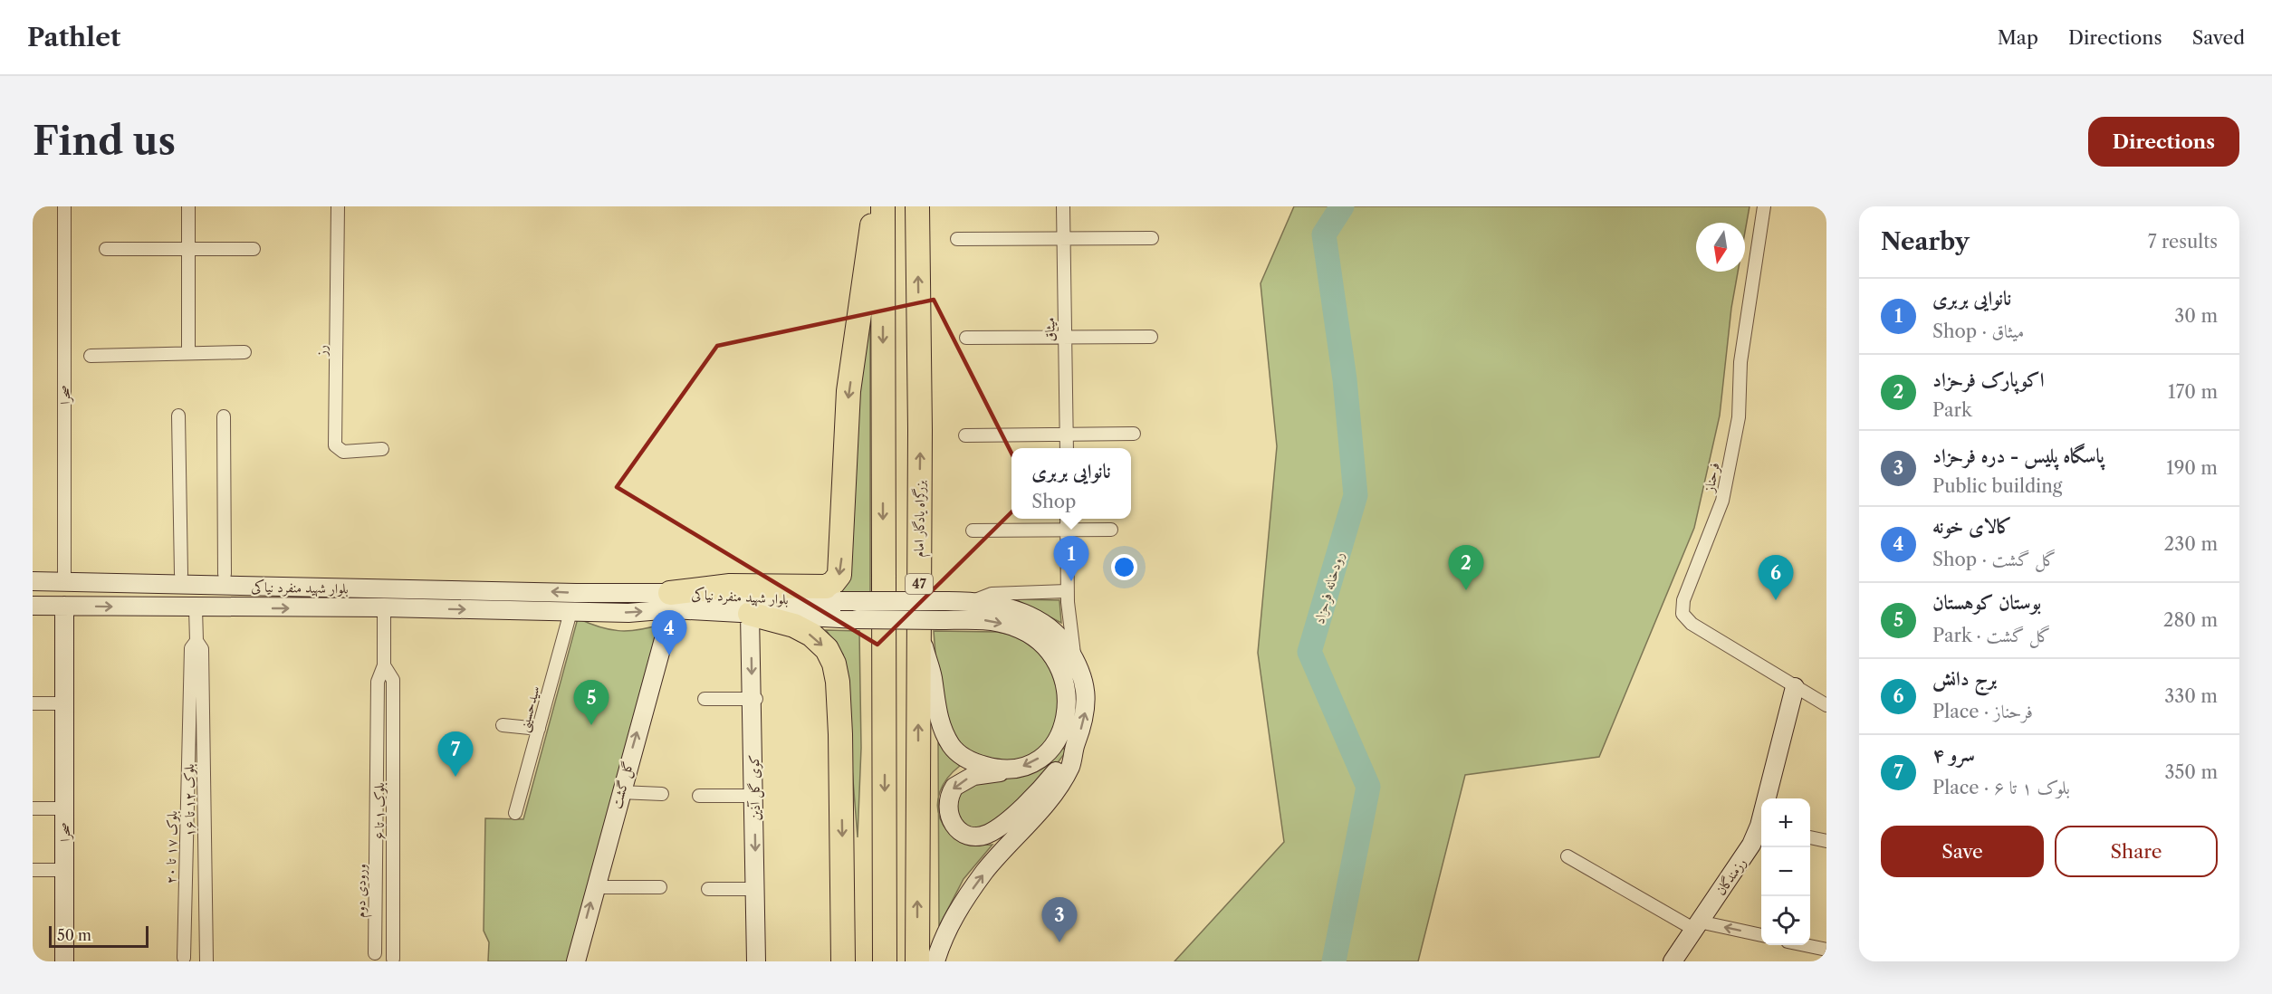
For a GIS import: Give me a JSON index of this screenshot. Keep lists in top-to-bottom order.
{
  "streets": {
    "highway": ["بزرگراه یادگار امام", "47"],
    "main road": [
      "صحرا",
      "بلوار شهید منفرد نیاکی",
      "گل گشت",
      "کوی گل آذین",
      "رزمندگان"
    ],
    "street": [
      "میثاق",
      "رز",
      "فرحناز",
      "سیدحسینی",
      "بلوک ۱۲ تا ۱۶",
      "بلوک ۱ تا ۶",
      "بلوک ۱۷ تا ۲۰",
      "ورودی دوم"
    ]
  },
  "crossings": [
    ["صحرا", "بلوار شهید منفرد نیاکی"],
    ["فرحناز", "رزمندگان"],
    ["بلوار شهید منفرد نیاکی", "سیدحسینی"],
    ["بلوار شهید منفرد نیاکی", "گل گشت"],
    ["بلوار شهید منفرد نیاکی", "کوی گل آذین"],
    ["بلوک ۱۲ تا ۱۶", "بلوک ۱۷ تا ۲۰"],
    ["بلوک ۱ تا ۶", "ورودی دوم"]
  ],
  "one_way": ["گل گشت", "کوی گل آذین"],
  "water": ["رودخانه فرحزاد"],
  "scale_bar": "50 m",
  "north": "bottom",
  "page": {
    "header": "Pathlet",
    "nav": ["Map", "Directions", "Saved"],
    "buttons": [
      "Directions",
      ["Save", "Share"]
    ],
    "title": "Find us",
    "heading": ["Nearby", "7 results"],
    "list": [
      {
        "mark": "1",
        "name": "نانوایی بربری",
        "note": "Shop · میثاق",
        "value": "30 m"
      },
      {
        "mark": "2",
        "name": "اکوپارک فرحزاد",
        "note": "Park",
        "value": "170 m"
      },
      {
        "mark": "3",
        "name": "پاسگاه پلیس - دره فرحزاد",
        "note": "Public building",
        "value": "190 m"
      },
      {
        "mark": "4",
        "name": "کالای خونه",
        "note": "Shop · گل گشت",
        "value": "230 m"
      },
      {
        "mark": "5",
        "name": "بوستان کوهستان",
        "note": "Park · گل گشت",
        "value": "280 m"
      },
      {
        "mark": "6",
        "name": "برج دانش",
        "note": "Place · فرحناز",
        "value": "330 m"
      },
      {
        "mark": "7",
        "name": "سرو ۴",
        "note": "Place · بلوک ۱ تا ۶",
        "value": "350 m"
      }
    ],
    "popup": ["نانوایی بربری", "Shop"],
    "pins": [
      "1",
      "2",
      "6",
      "4",
      "5",
      "7",
      "3"
    ],
    "map_buttons": ["+", "−"],
    "scale": "50 m"
  }
}
